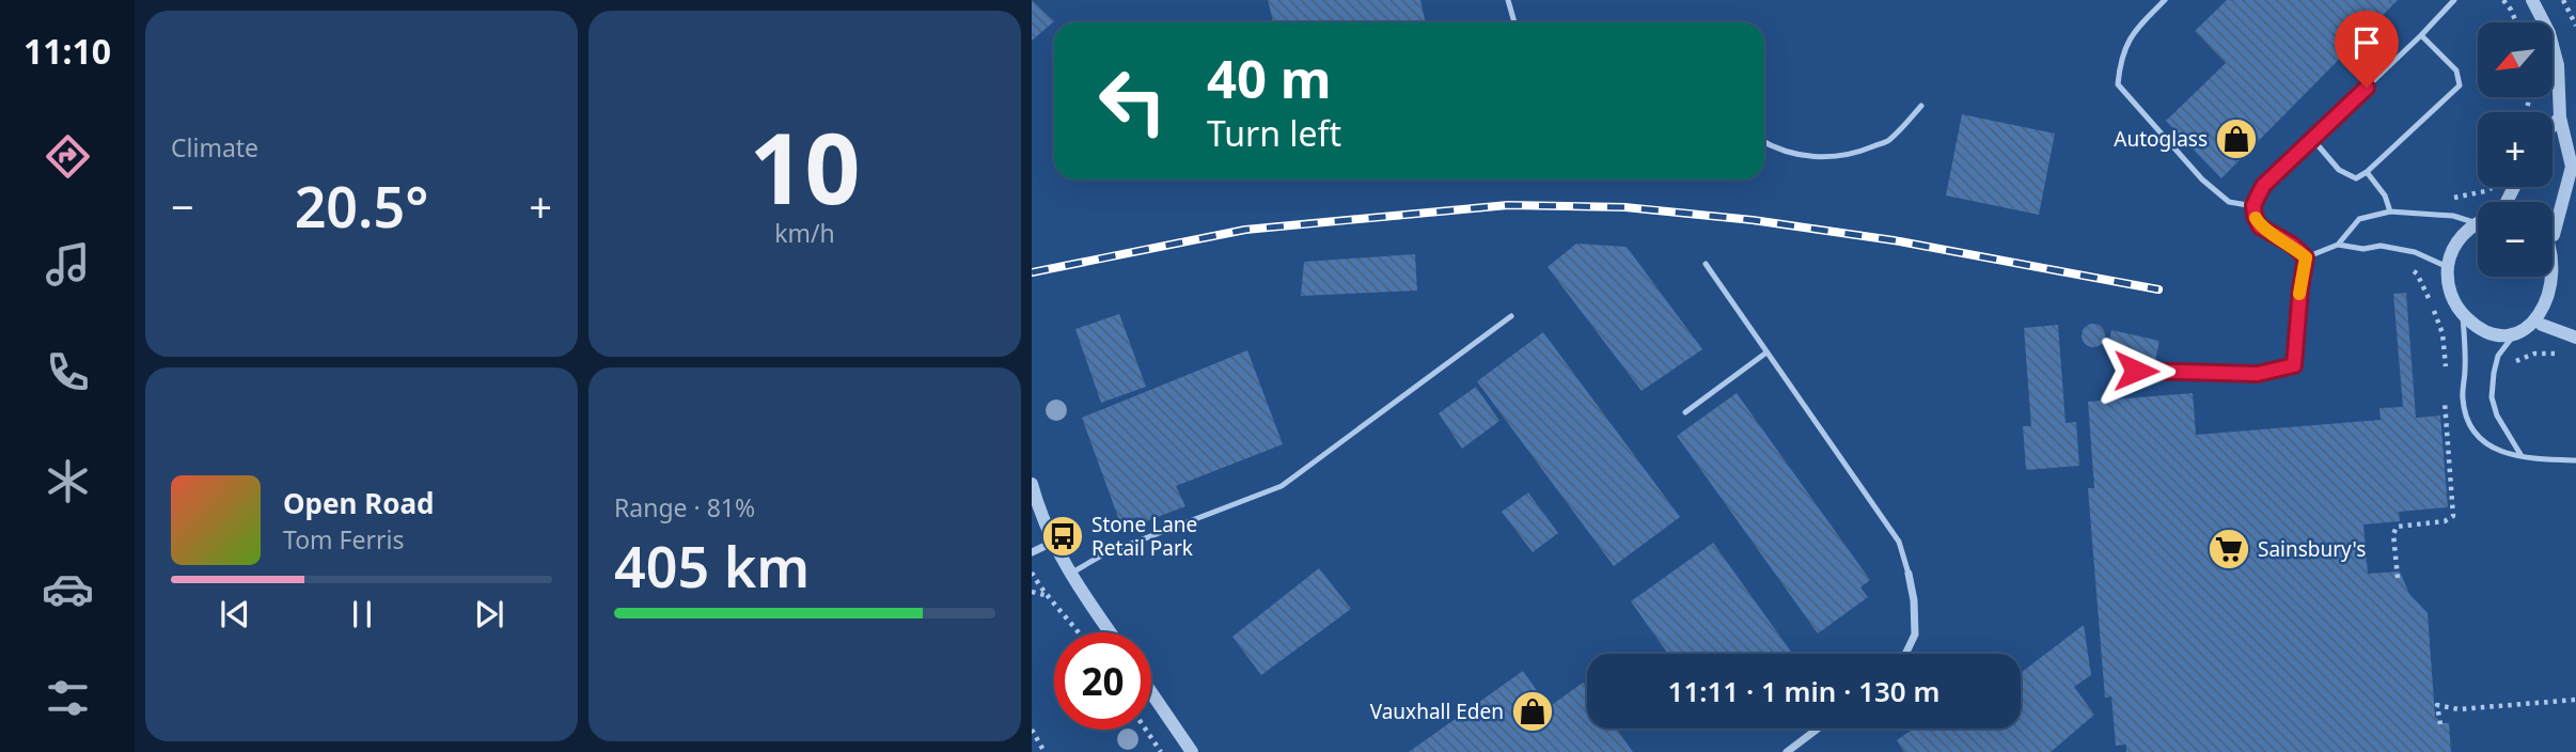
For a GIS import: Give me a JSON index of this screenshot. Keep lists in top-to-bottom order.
{
  "places": {
    "shop": ["Autoglass", "Vauxhall Eden"],
    "bus stop": ["Stone Lane Retail Park"],
    "supermarket": ["Sainsbury's"]
  },
  "north": "bottom left",
  "page": {
    "tabs": "11:10",
    "tile": [
      "Climate",
      ["10", "km/h"],
      ["Range · 81%", "405 km"]
    ],
    "map_buttons": ["+", "−"],
    "turn": ["40 m", "Turn left"],
    "heat": ["−", "20.5°", "+"],
    "song": ["Open Road", "Tom Ferris"],
    "limit": "20",
    "trip": "11:11 · 1 min · 130 m"
  }
}
